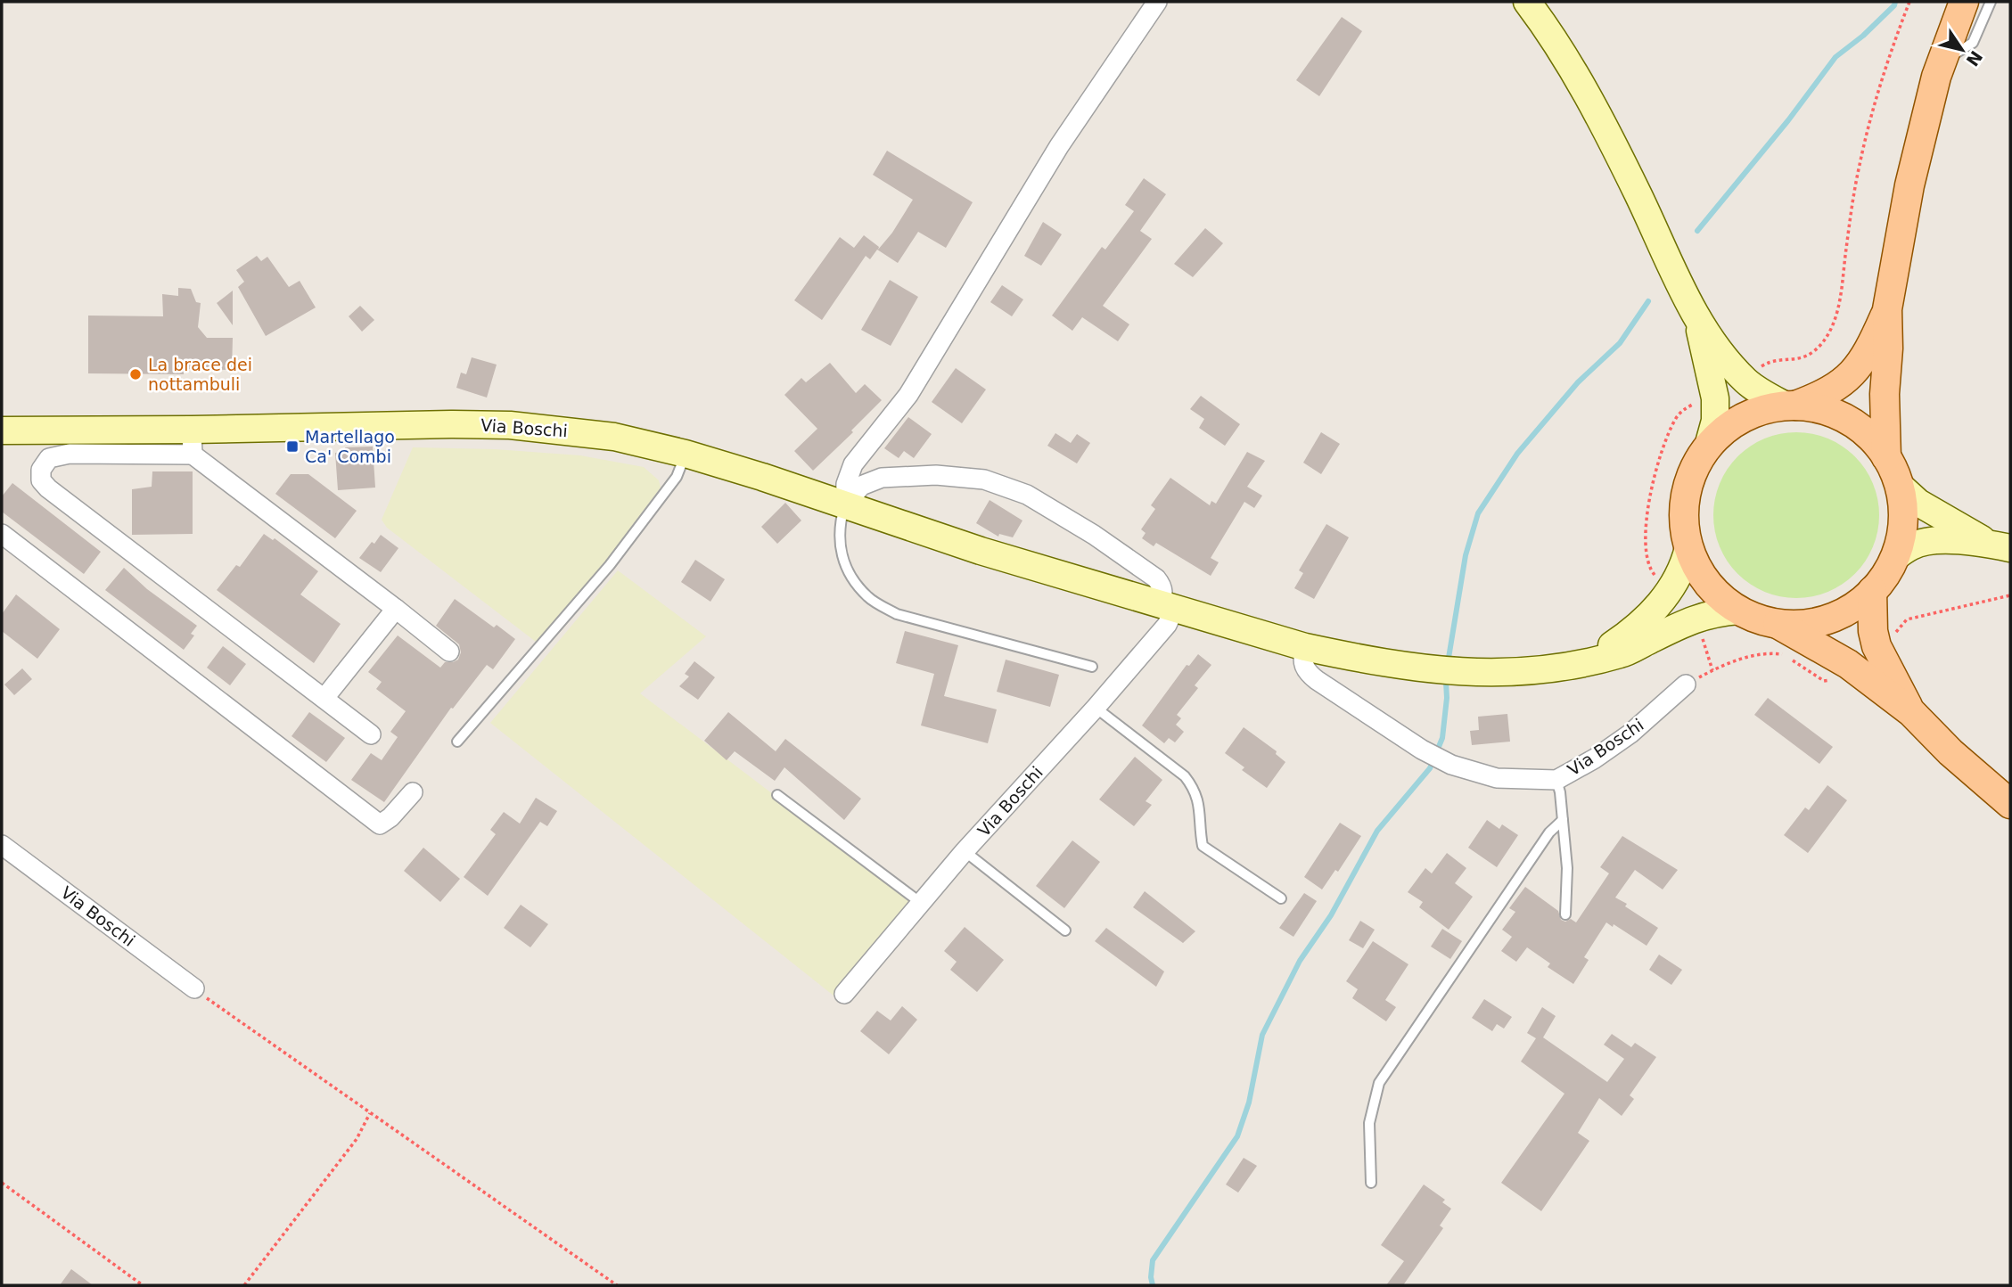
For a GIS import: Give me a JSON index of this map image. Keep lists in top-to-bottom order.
{
  "streets": {
    "main road": ["Via Boschi"]
  },
  "places": {
    "other": ["La brace dei nottambuli"],
    "transit": ["Martellago Ca' Combi"]
  },
  "north": "bottom right"
}
